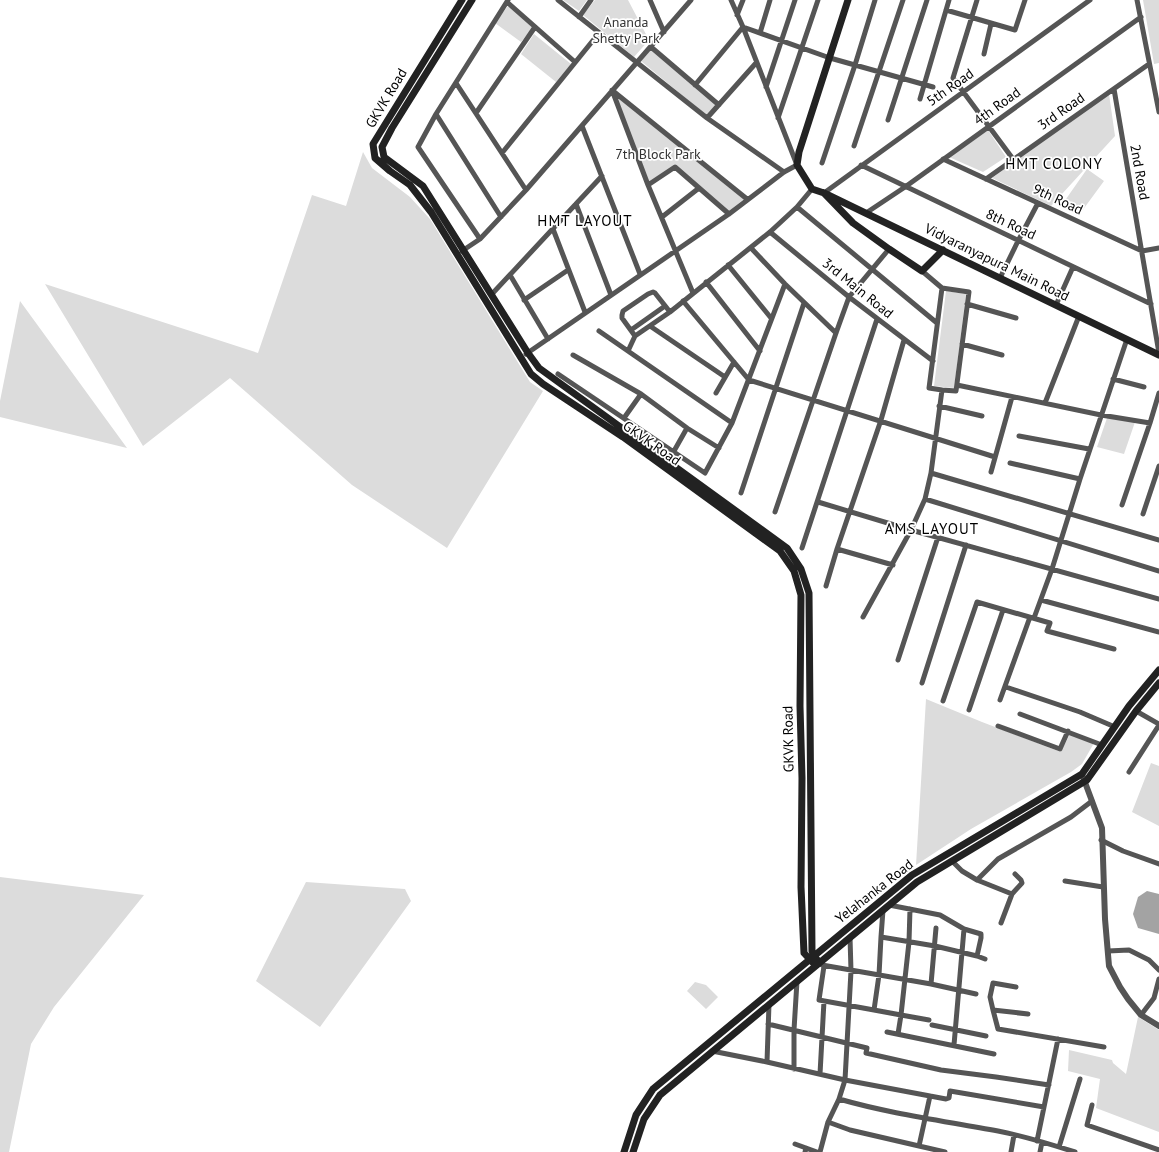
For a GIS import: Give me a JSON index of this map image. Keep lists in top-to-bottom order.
{
  "streets": {
    "main road": ["GKVK Road", "Vidyaranyapura Main Road", "Yelahanka Road"],
    "street": [
      "5th Road",
      "4th Road",
      "3rd Road",
      "2nd Road",
      "9th Road",
      "8th Road",
      "3rd Main Road"
    ]
  },
  "crossings": [
    ["5th Road", "8th Road"],
    ["5th Road", "Vidyaranyapura Main Road"],
    ["GKVK Road", "Yelahanka Road"],
    ["4th Road", "9th Road"],
    ["4th Road", "8th Road"],
    ["4th Road", "Vidyaranyapura Main Road"],
    ["3rd Road", "2nd Road"],
    ["3rd Road", "9th Road"],
    ["2nd Road", "9th Road"],
    ["2nd Road", "8th Road"],
    ["2nd Road", "Vidyaranyapura Main Road"]
  ],
  "districts": ["HMT COLONY", "HMT LAYOUT", "AMS LAYOUT"],
  "parks": ["Ananda Shetty Park", "7th Block Park"]
}
